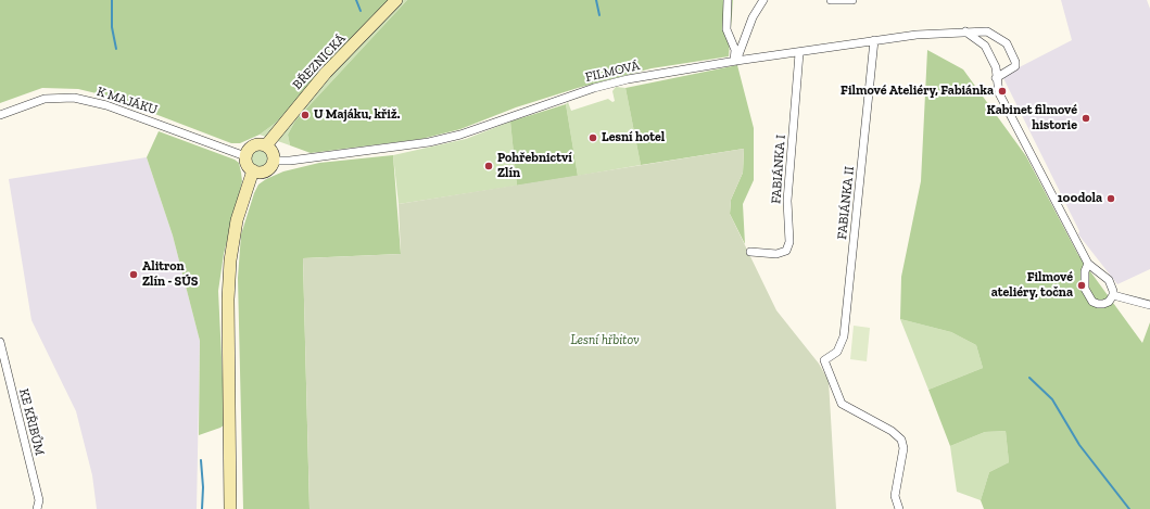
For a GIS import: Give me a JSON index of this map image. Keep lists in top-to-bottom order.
{
  "streets": {
    "main road": ["BŘEZNICKÁ"],
    "street": [
      "FILMOVÁ",
      "K MAJÁKU",
      "FABIÁNKA I",
      "FABIÁNKA II",
      "KE KŘIBŮM"
    ]
  },
  "crossings": [
    ["BŘEZNICKÁ", "FILMOVÁ"],
    ["BŘEZNICKÁ", "K MAJÁKU"],
    ["FILMOVÁ", "K MAJÁKU"],
    ["FILMOVÁ", "FABIÁNKA I"],
    ["FILMOVÁ", "FABIÁNKA II"]
  ],
  "parks": ["Lesní hřbitov"],
  "places": [
    "Filmové Ateliéry, Fabiánka",
    "U Majáku, křiž.",
    "Kabinet filmové historie",
    "Lesní hotel",
    "Pohřebnictví Zlín",
    "100dola",
    "Alitron Zlín - SÚS",
    "Filmové ateliéry, točna"
  ]
}
